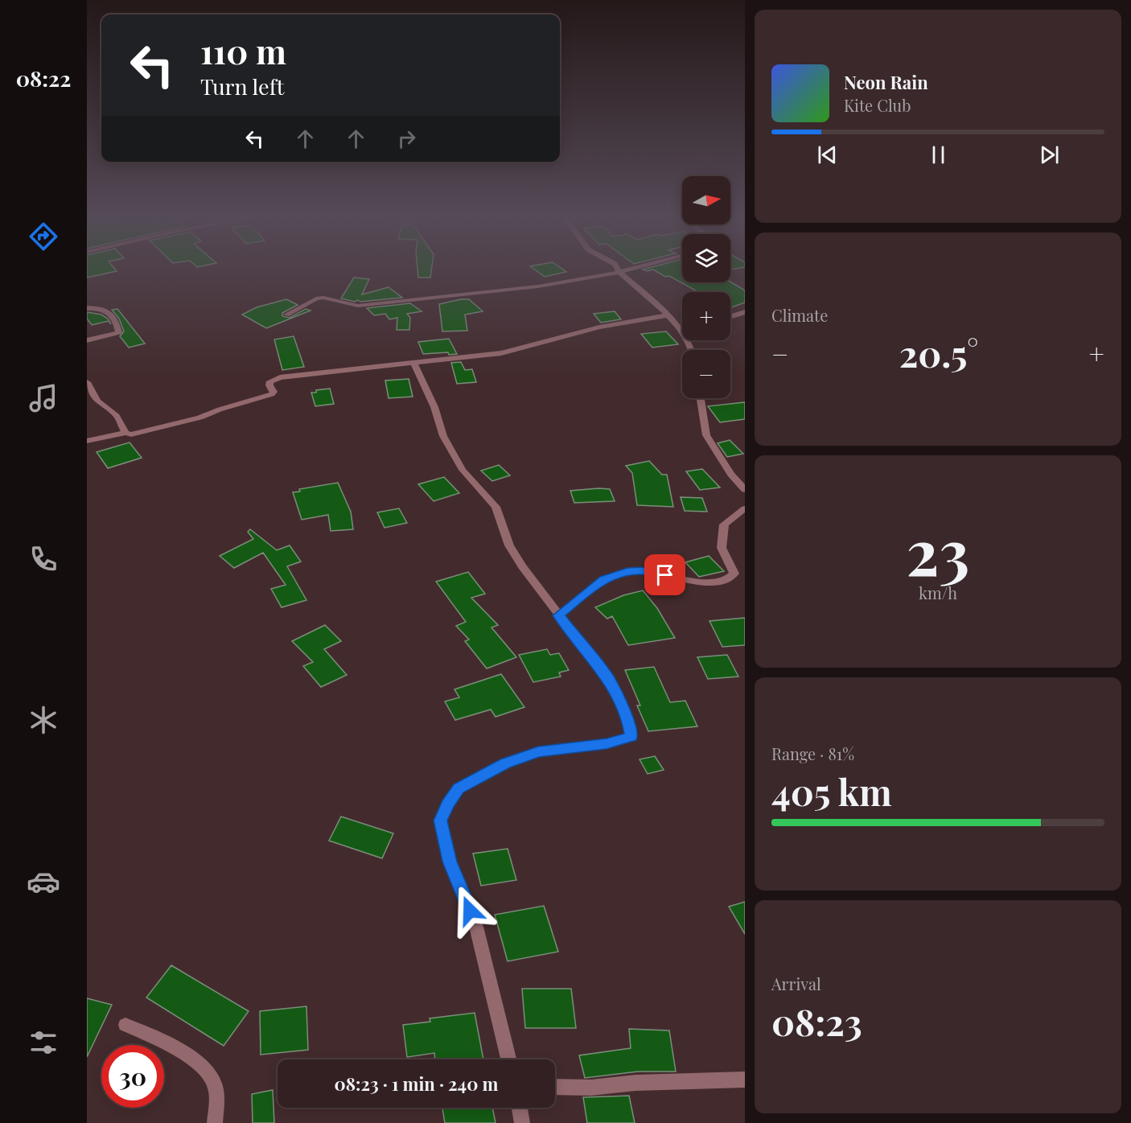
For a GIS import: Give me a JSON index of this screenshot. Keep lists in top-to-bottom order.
{
  "north": "right",
  "page": {
    "tabs": "08:22",
    "turn": ["110 m", "Turn left"],
    "song": ["Neon Rain", "Kite Club"],
    "map_buttons": ["+", "−"],
    "tile": [
      "Climate",
      ["23", "km/h"],
      ["Range · 81%", "405 km"],
      ["Arrival", "08:23"]
    ],
    "heat": ["−", "20.5°", "+"],
    "limit": "30",
    "trip": "08:23 · 1 min · 240 m"
  }
}
